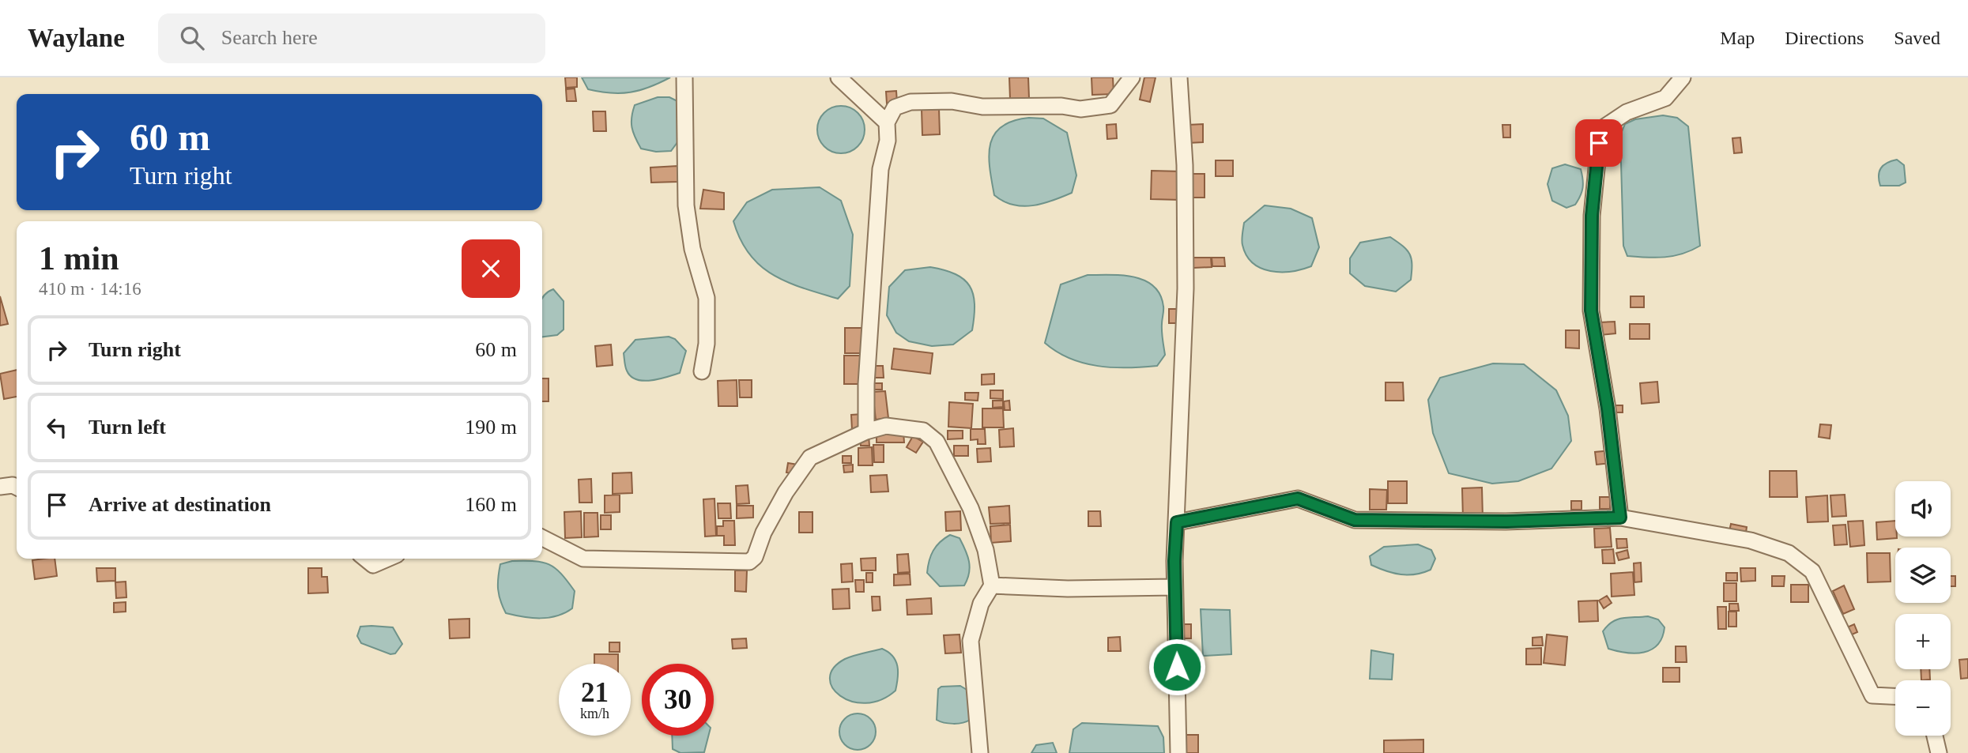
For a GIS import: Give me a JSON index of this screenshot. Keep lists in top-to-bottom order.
{
  "page": {
    "header": "Waylane",
    "search": "Search here",
    "nav": ["Map", "Directions", "Saved"],
    "turn": ["60 m", "Turn right"],
    "heading": ["1 min", "410 m · 14:16"],
    "list": [
      {
        "name": "Turn right",
        "value": "60 m"
      },
      {
        "name": "Turn left",
        "value": "190 m"
      },
      {
        "name": "Arrive at destination",
        "value": "160 m"
      }
    ],
    "map_buttons": ["+", "−"],
    "speed": "21 km/h",
    "limit": "30"
  }
}
